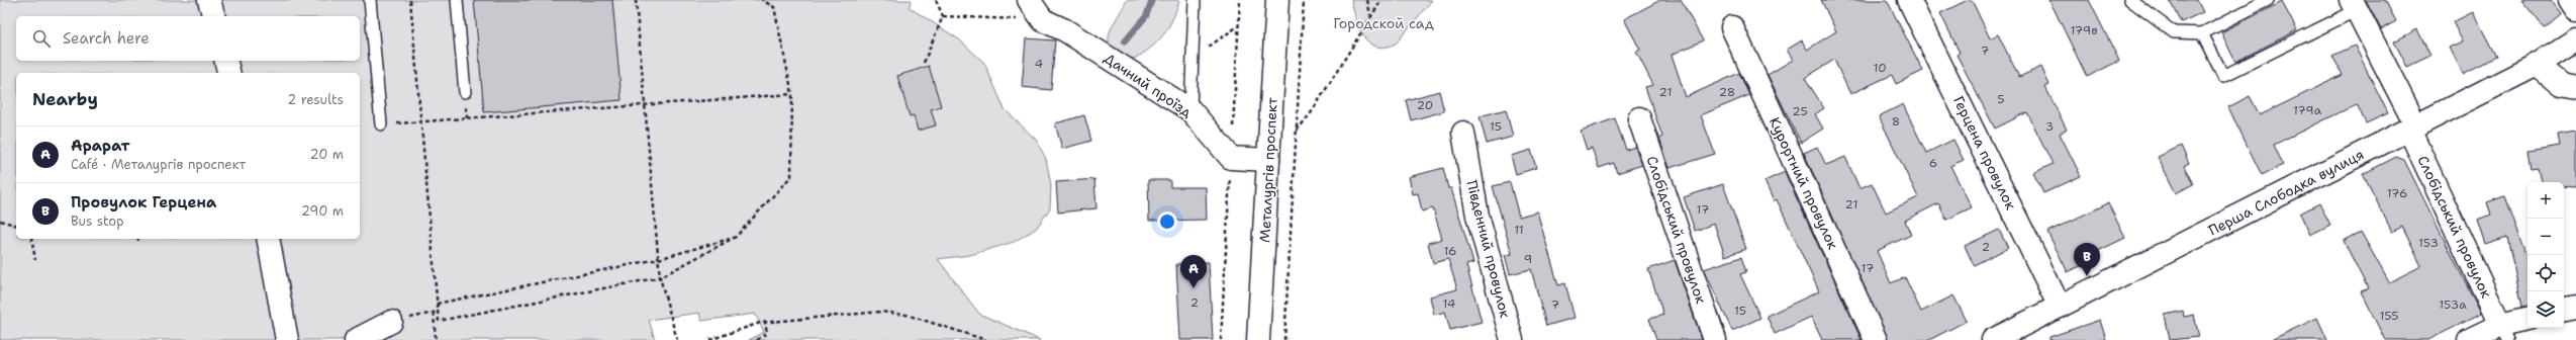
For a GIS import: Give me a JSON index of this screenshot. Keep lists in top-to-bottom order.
{
  "streets": {
    "street": [
      "Дачний проїзд",
      "Герцена провулок",
      "Металургів проспект",
      "Курортний провулок",
      "Перша Слободка вулиця",
      "Слобідський провулок",
      "Південний провулок"
    ]
  },
  "crossings": [
    ["Дачний проїзд", "Металургів проспект"],
    ["Герцена провулок", "Перша Слободка вулиця"],
    ["Перша Слободка вулиця", "Слобідський провулок"]
  ],
  "parks": ["Городской сад"],
  "house_numbers": [
    "179в",
    "7",
    "4",
    "10",
    "21",
    "28",
    "5",
    "20",
    "179а",
    "25",
    "8",
    "15",
    "3",
    "6",
    "176",
    "21",
    "17",
    "11",
    "153",
    "2",
    "16",
    "9",
    "17",
    "2",
    "14",
    "7",
    "153а",
    "15",
    "155"
  ],
  "page": {
    "search": "Search here",
    "heading": ["Nearby", "2 results"],
    "list": [
      {
        "mark": "A",
        "name": "Арарат",
        "note": "Café · Металургів проспект",
        "value": "20 m"
      },
      {
        "mark": "B",
        "name": "Провулок Герцена",
        "note": "Bus stop",
        "value": "290 m"
      }
    ],
    "map_buttons": ["+", "−"],
    "pins": ["B", "A"]
  }
}
